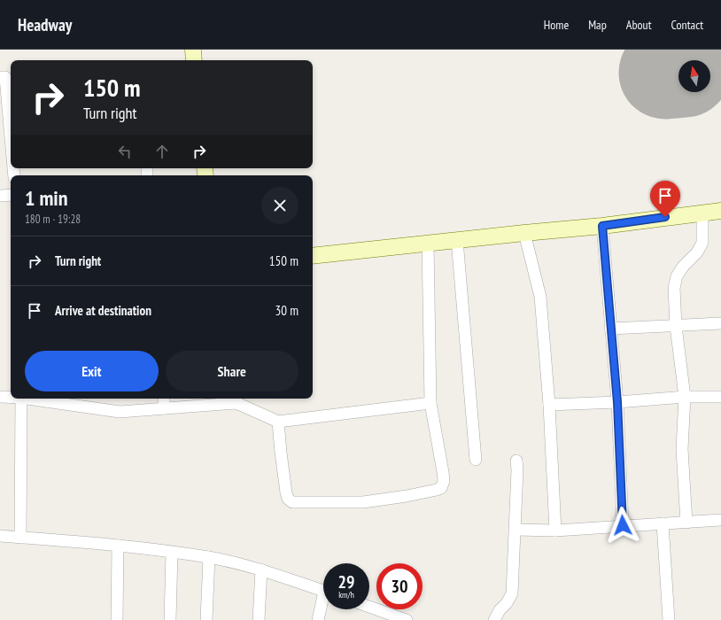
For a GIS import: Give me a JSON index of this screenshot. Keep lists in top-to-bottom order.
{
  "north": "top",
  "page": {
    "header": "Headway",
    "nav": [
      "Home",
      "Map",
      "About",
      "Contact"
    ],
    "turn": ["150 m", "Turn right"],
    "heading": ["1 min", "180 m · 19:28"],
    "list": [
      {
        "name": "Turn right",
        "value": "150 m"
      },
      {
        "name": "Arrive at destination",
        "value": "30 m"
      }
    ],
    "buttons": ["Exit", "Share"],
    "speed": "29 km/h",
    "limit": "30"
  }
}
